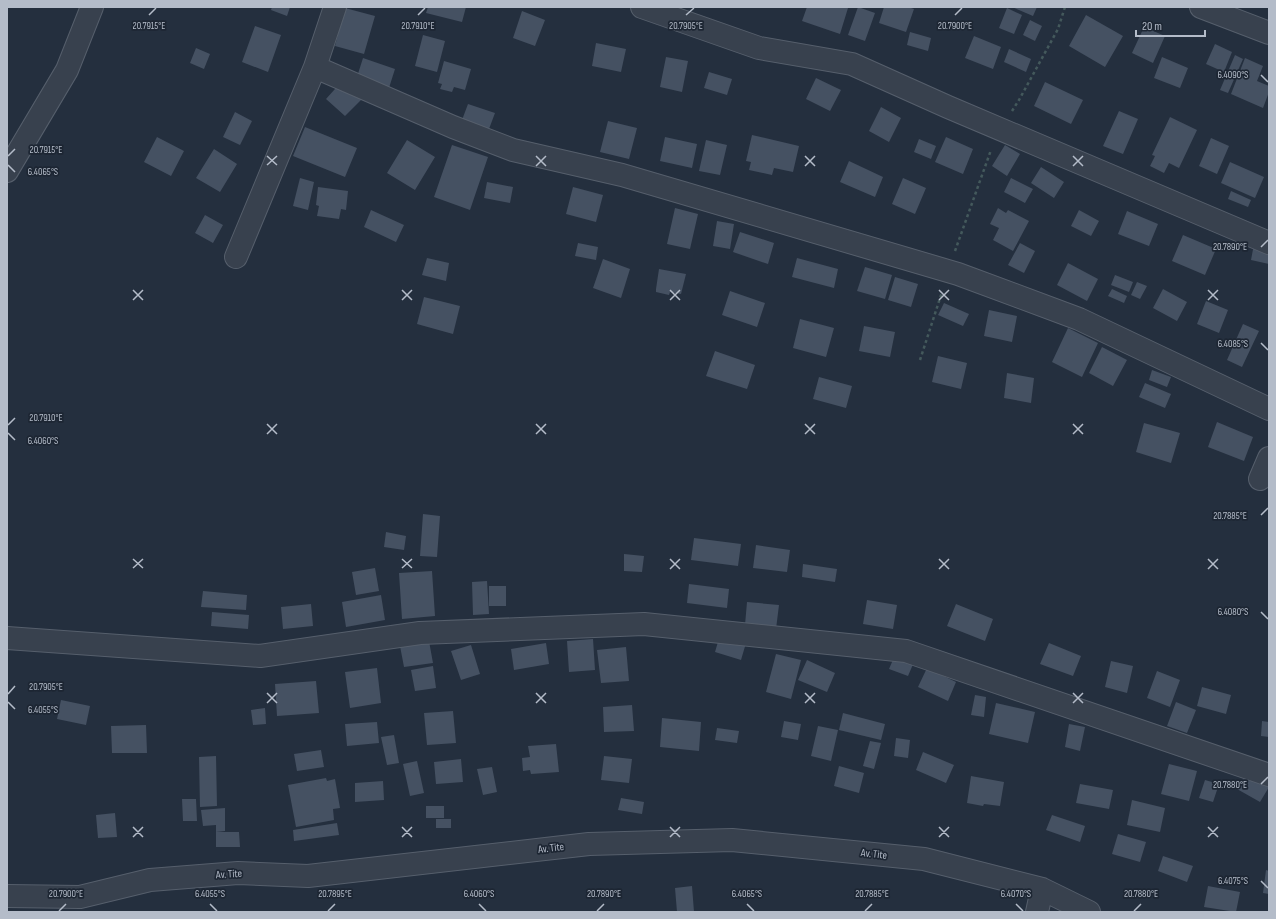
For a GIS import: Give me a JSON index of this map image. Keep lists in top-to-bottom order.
{
  "streets": {
    "street": ["Av. Tite"]
  },
  "scale_bar": "20 m",
  "coordinates": [
    "20.7915°E",
    "20.7910°E",
    "20.7905°E",
    "20.7900°E",
    "6.4090°S",
    "6.4065°S",
    "20.7890°E",
    "6.4085°S",
    "6.4060°S",
    "20.7885°E",
    "6.4080°S",
    "6.4055°S",
    "20.7880°E",
    "6.4075°S",
    "20.7895°E",
    "6.4070°S"
  ]
}
